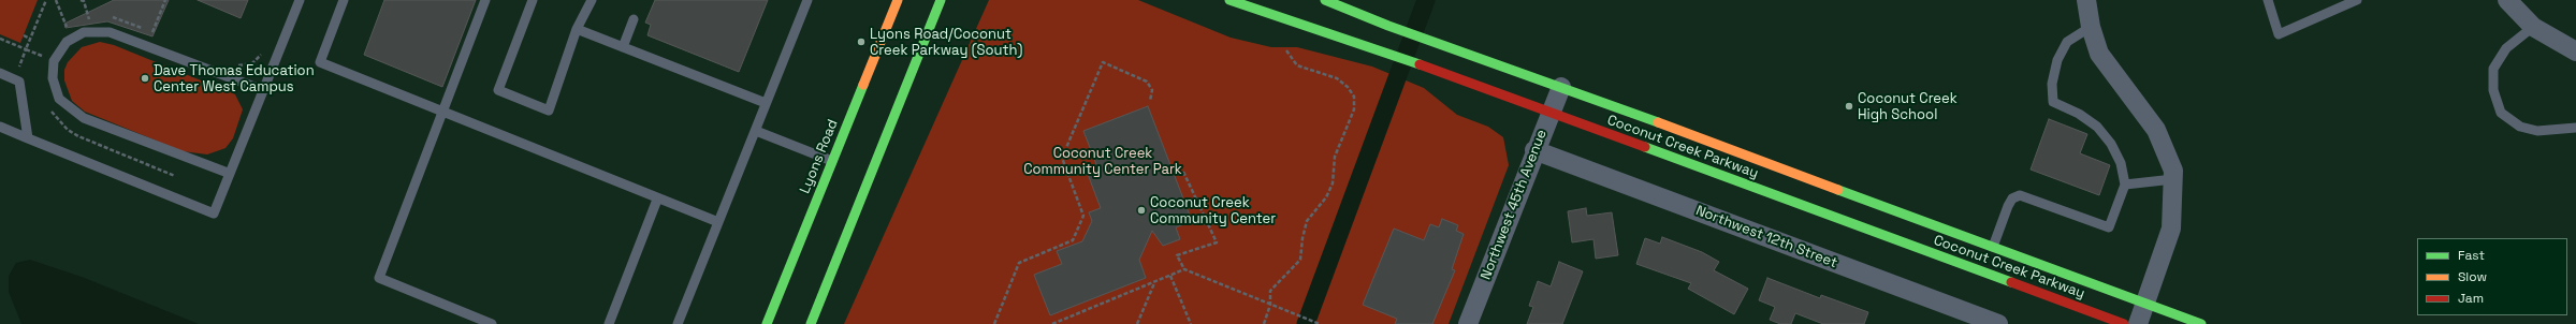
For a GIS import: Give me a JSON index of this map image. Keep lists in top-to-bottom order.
{
  "streets": {
    "main road": ["Coconut Creek Parkway", "Lyons Road"],
    "street": ["Northwest 45th Avenue", "Northwest 12th Street"]
  },
  "crossings": [
    ["Coconut Creek Parkway", "Northwest 45th Avenue"],
    ["Northwest 45th Avenue", "Northwest 12th Street"]
  ],
  "parks": ["Coconut Creek Community Center Park"],
  "places": [
    "Lyons Road/Coconut Creek Parkway (South)",
    "Dave Thomas Education Center West Campus",
    "Coconut Creek High School",
    "Coconut Creek Community Center"
  ],
  "legend": ["Fast", "Slow", "Jam"]
}
